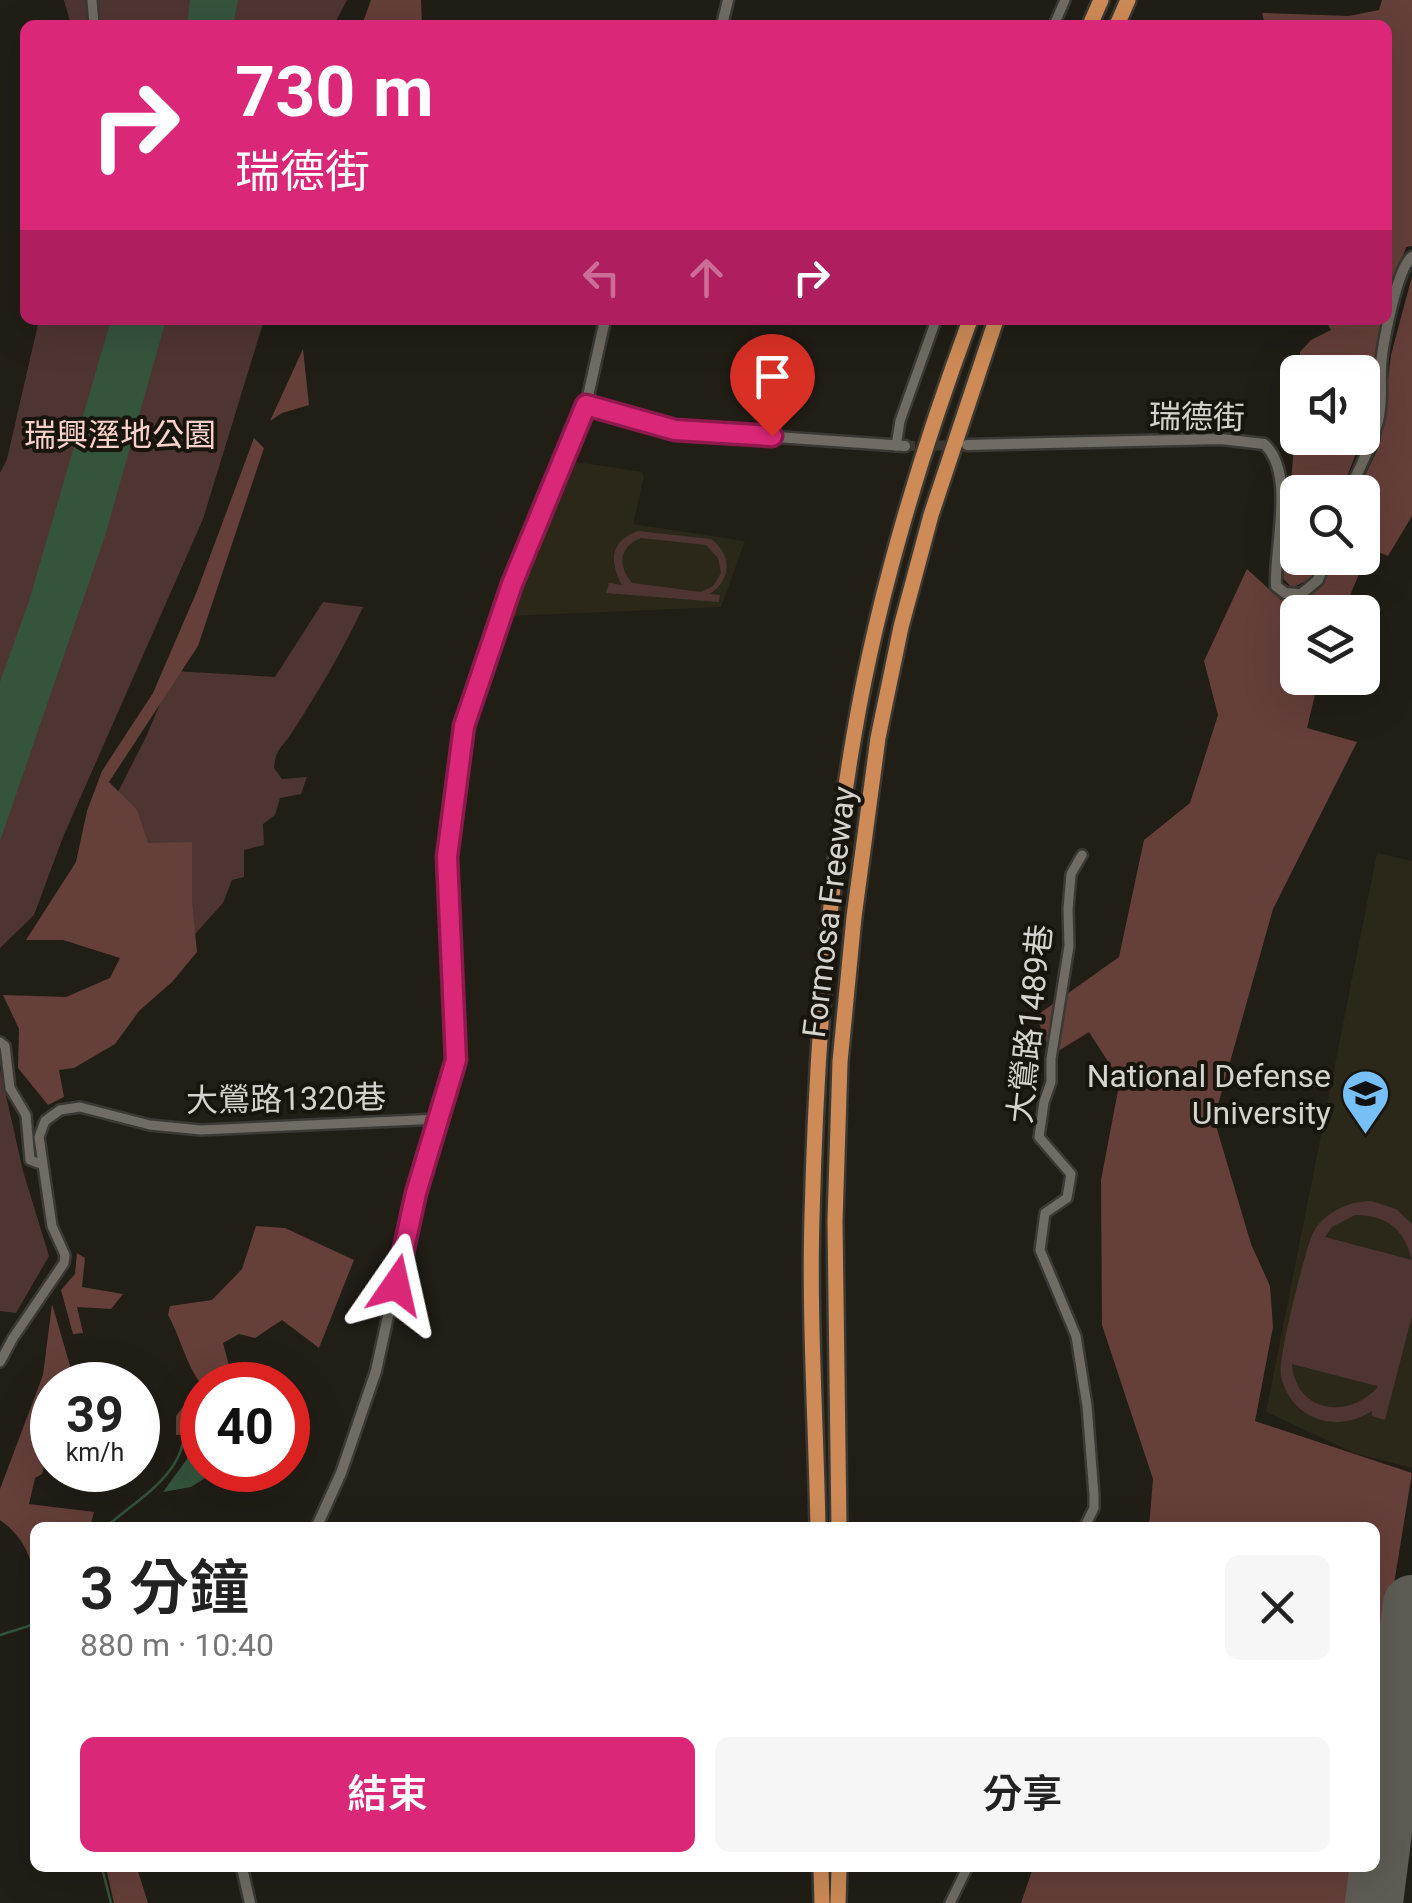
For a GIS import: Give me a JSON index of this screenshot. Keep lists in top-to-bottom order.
{
  "streets": {
    "highway": ["Formosa Freeway"],
    "street": ["瑞德街", "大鶯路1489巷", "大鶯路1320巷"]
  },
  "parks": ["瑞興溼地公園"],
  "places": {
    "school or university": ["National Defense University"]
  },
  "page": {
    "turn": ["730 m", "瑞德街"],
    "speed": "39 km/h",
    "limit": "40",
    "heading": ["3 分鐘", "880 m · 10:40"],
    "buttons": ["結束", "分享"]
  }
}
